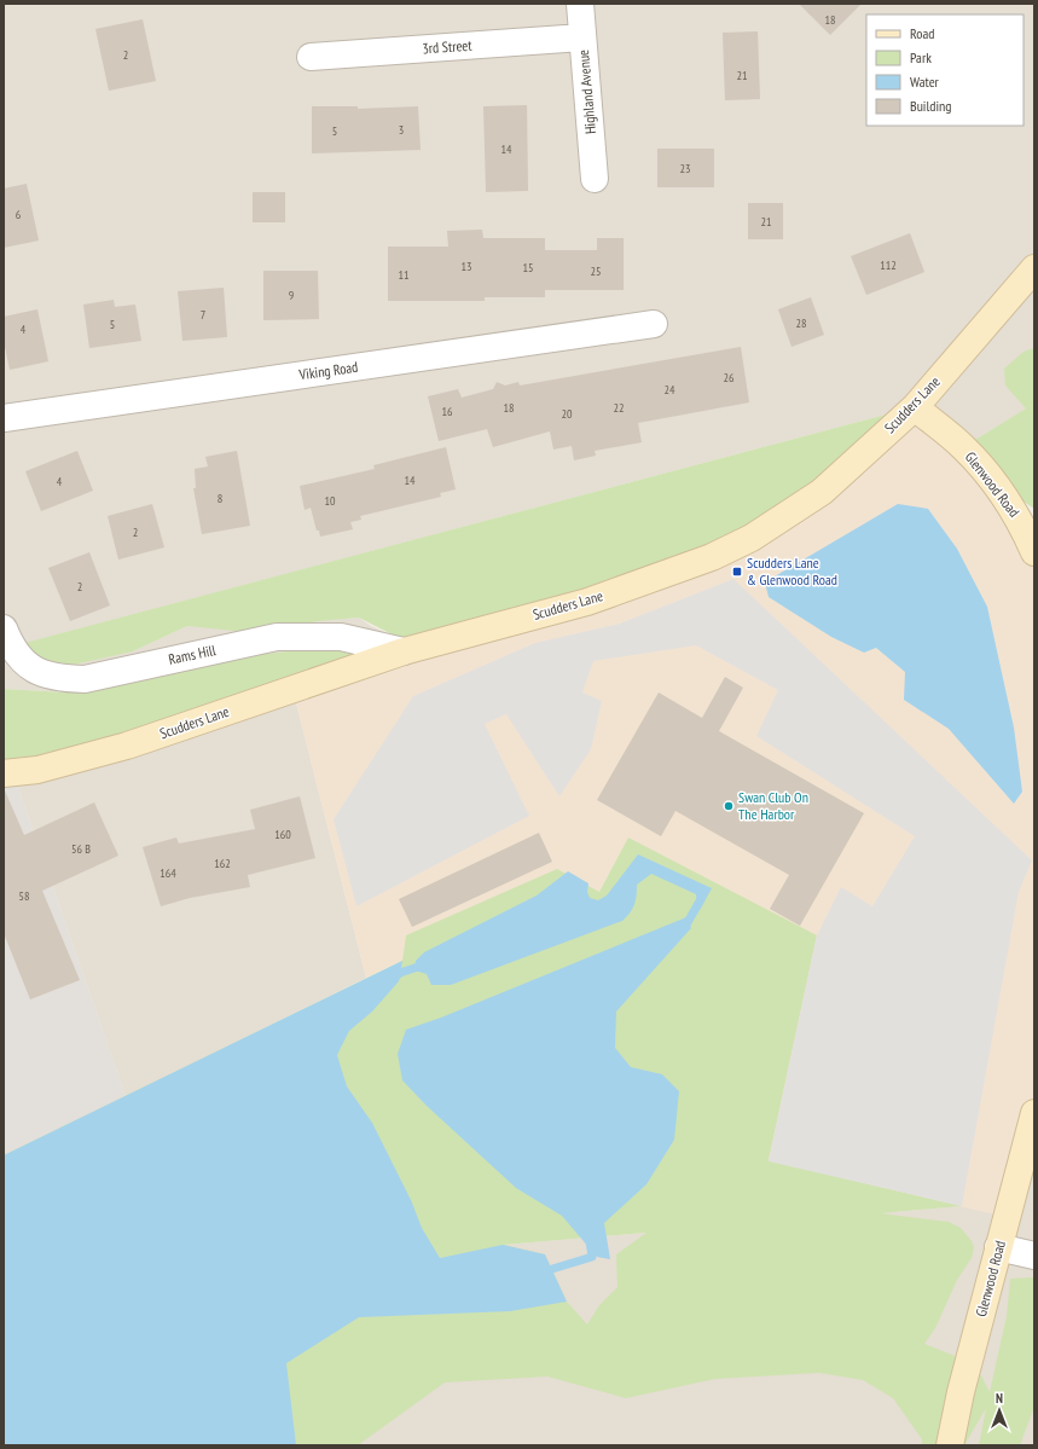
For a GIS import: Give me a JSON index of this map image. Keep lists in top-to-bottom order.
{
  "streets": {
    "main road": ["Scudders Lane", "Glenwood Road"],
    "street": [
      "3rd Street",
      "Highland Avenue",
      "Viking Road",
      "Rams Hill"
    ]
  },
  "crossings": [
    ["3rd Street", "Highland Avenue"],
    ["Scudders Lane", "Glenwood Road"],
    ["Scudders Lane", "Rams Hill"]
  ],
  "places": {
    "transit": ["Scudders Lane & Glenwood Road"],
    "other": ["Swan Club On The Harbor"]
  },
  "house_numbers": [
    "18",
    "2",
    "21",
    "3",
    "5",
    "14",
    "23",
    "6",
    "21",
    "112",
    "13",
    "15",
    "25",
    "11",
    "9",
    "7",
    "28",
    "5",
    "4",
    "26",
    "24",
    "18",
    "22",
    "16",
    "20",
    "14",
    "4",
    "8",
    "10",
    "2",
    "2",
    "160",
    "56 B",
    "162",
    "164",
    "58"
  ],
  "legend": [
    "Road",
    "Park",
    "Water",
    "Building"
  ],
  "north": "top"
}
